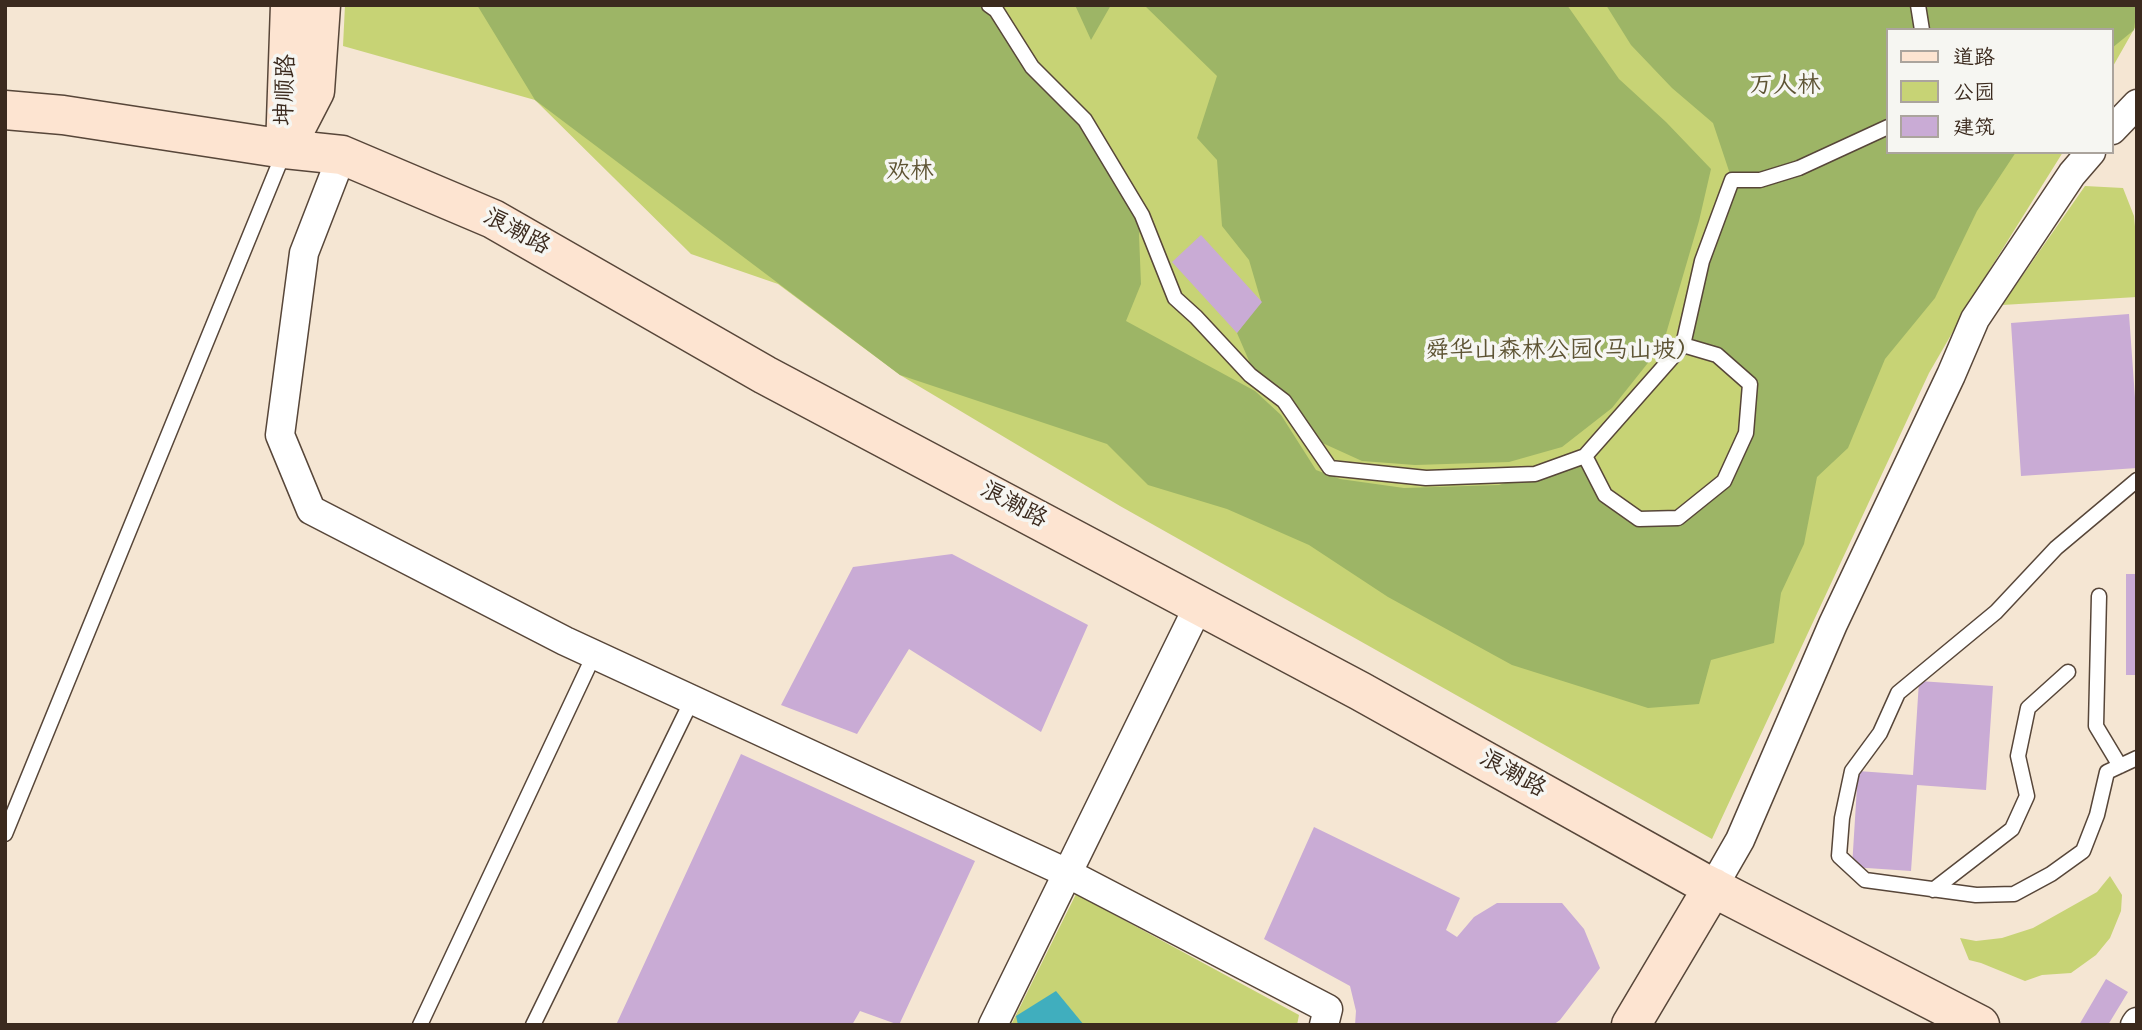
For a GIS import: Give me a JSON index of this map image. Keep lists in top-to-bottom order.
{
  "streets": {
    "main road": ["坤顺路", "浪潮路"]
  },
  "crossings": [
    ["坤顺路", "浪潮路"]
  ],
  "parks": ["万人林", "欢林", "舜华山森林公园(马山坡)"],
  "legend": ["道路", "公园", "建筑"]
}
